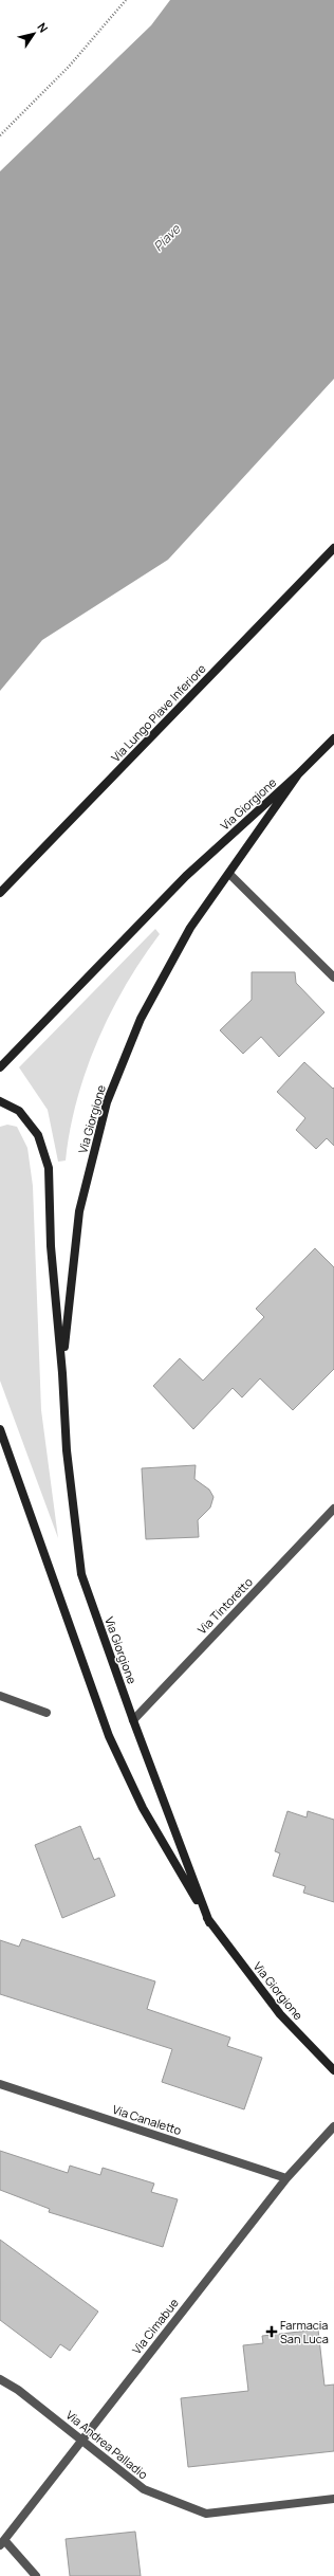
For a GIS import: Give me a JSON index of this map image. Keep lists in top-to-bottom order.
{
  "streets": {
    "main road": ["Via Lungo Piave Inferiore", "Via Giorgione"],
    "street": [
      "Via Tintoretto",
      "Via Canaletto",
      "Via Cimabue",
      "Via Andrea Palladio"
    ]
  },
  "crossings": [
    ["Via Giorgione", "Via Tintoretto"],
    ["Via Canaletto", "Via Cimabue"],
    ["Via Cimabue", "Via Andrea Palladio"]
  ],
  "water": ["Piave"],
  "places": {
    "health": ["Farmacia San Luca"]
  },
  "north": "top right"
}
